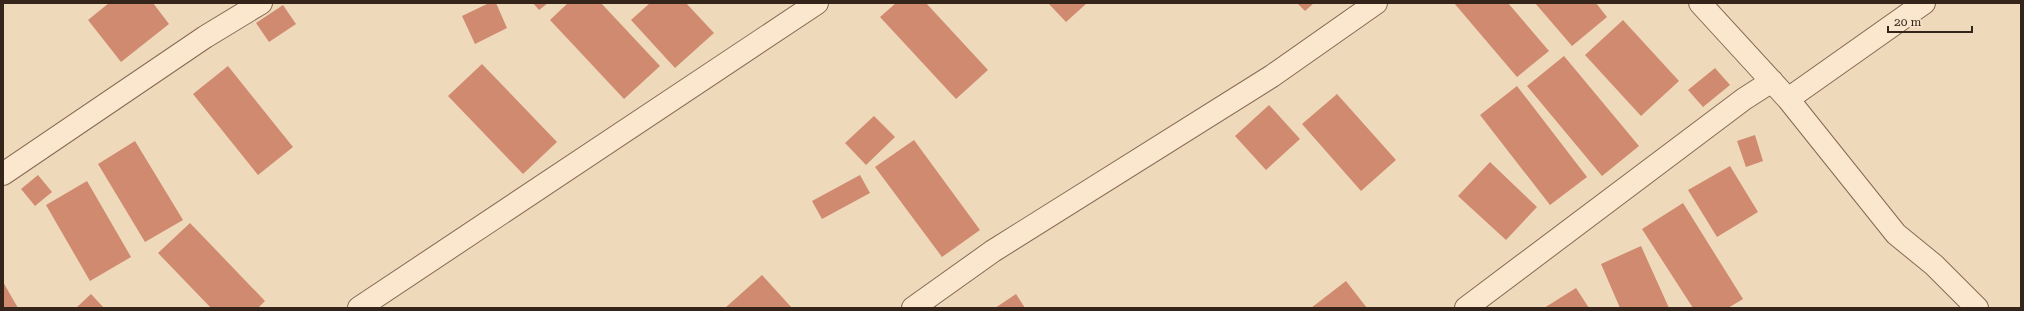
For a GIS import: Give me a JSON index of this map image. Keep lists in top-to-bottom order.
{
  "scale_bar": "20 m"
}
